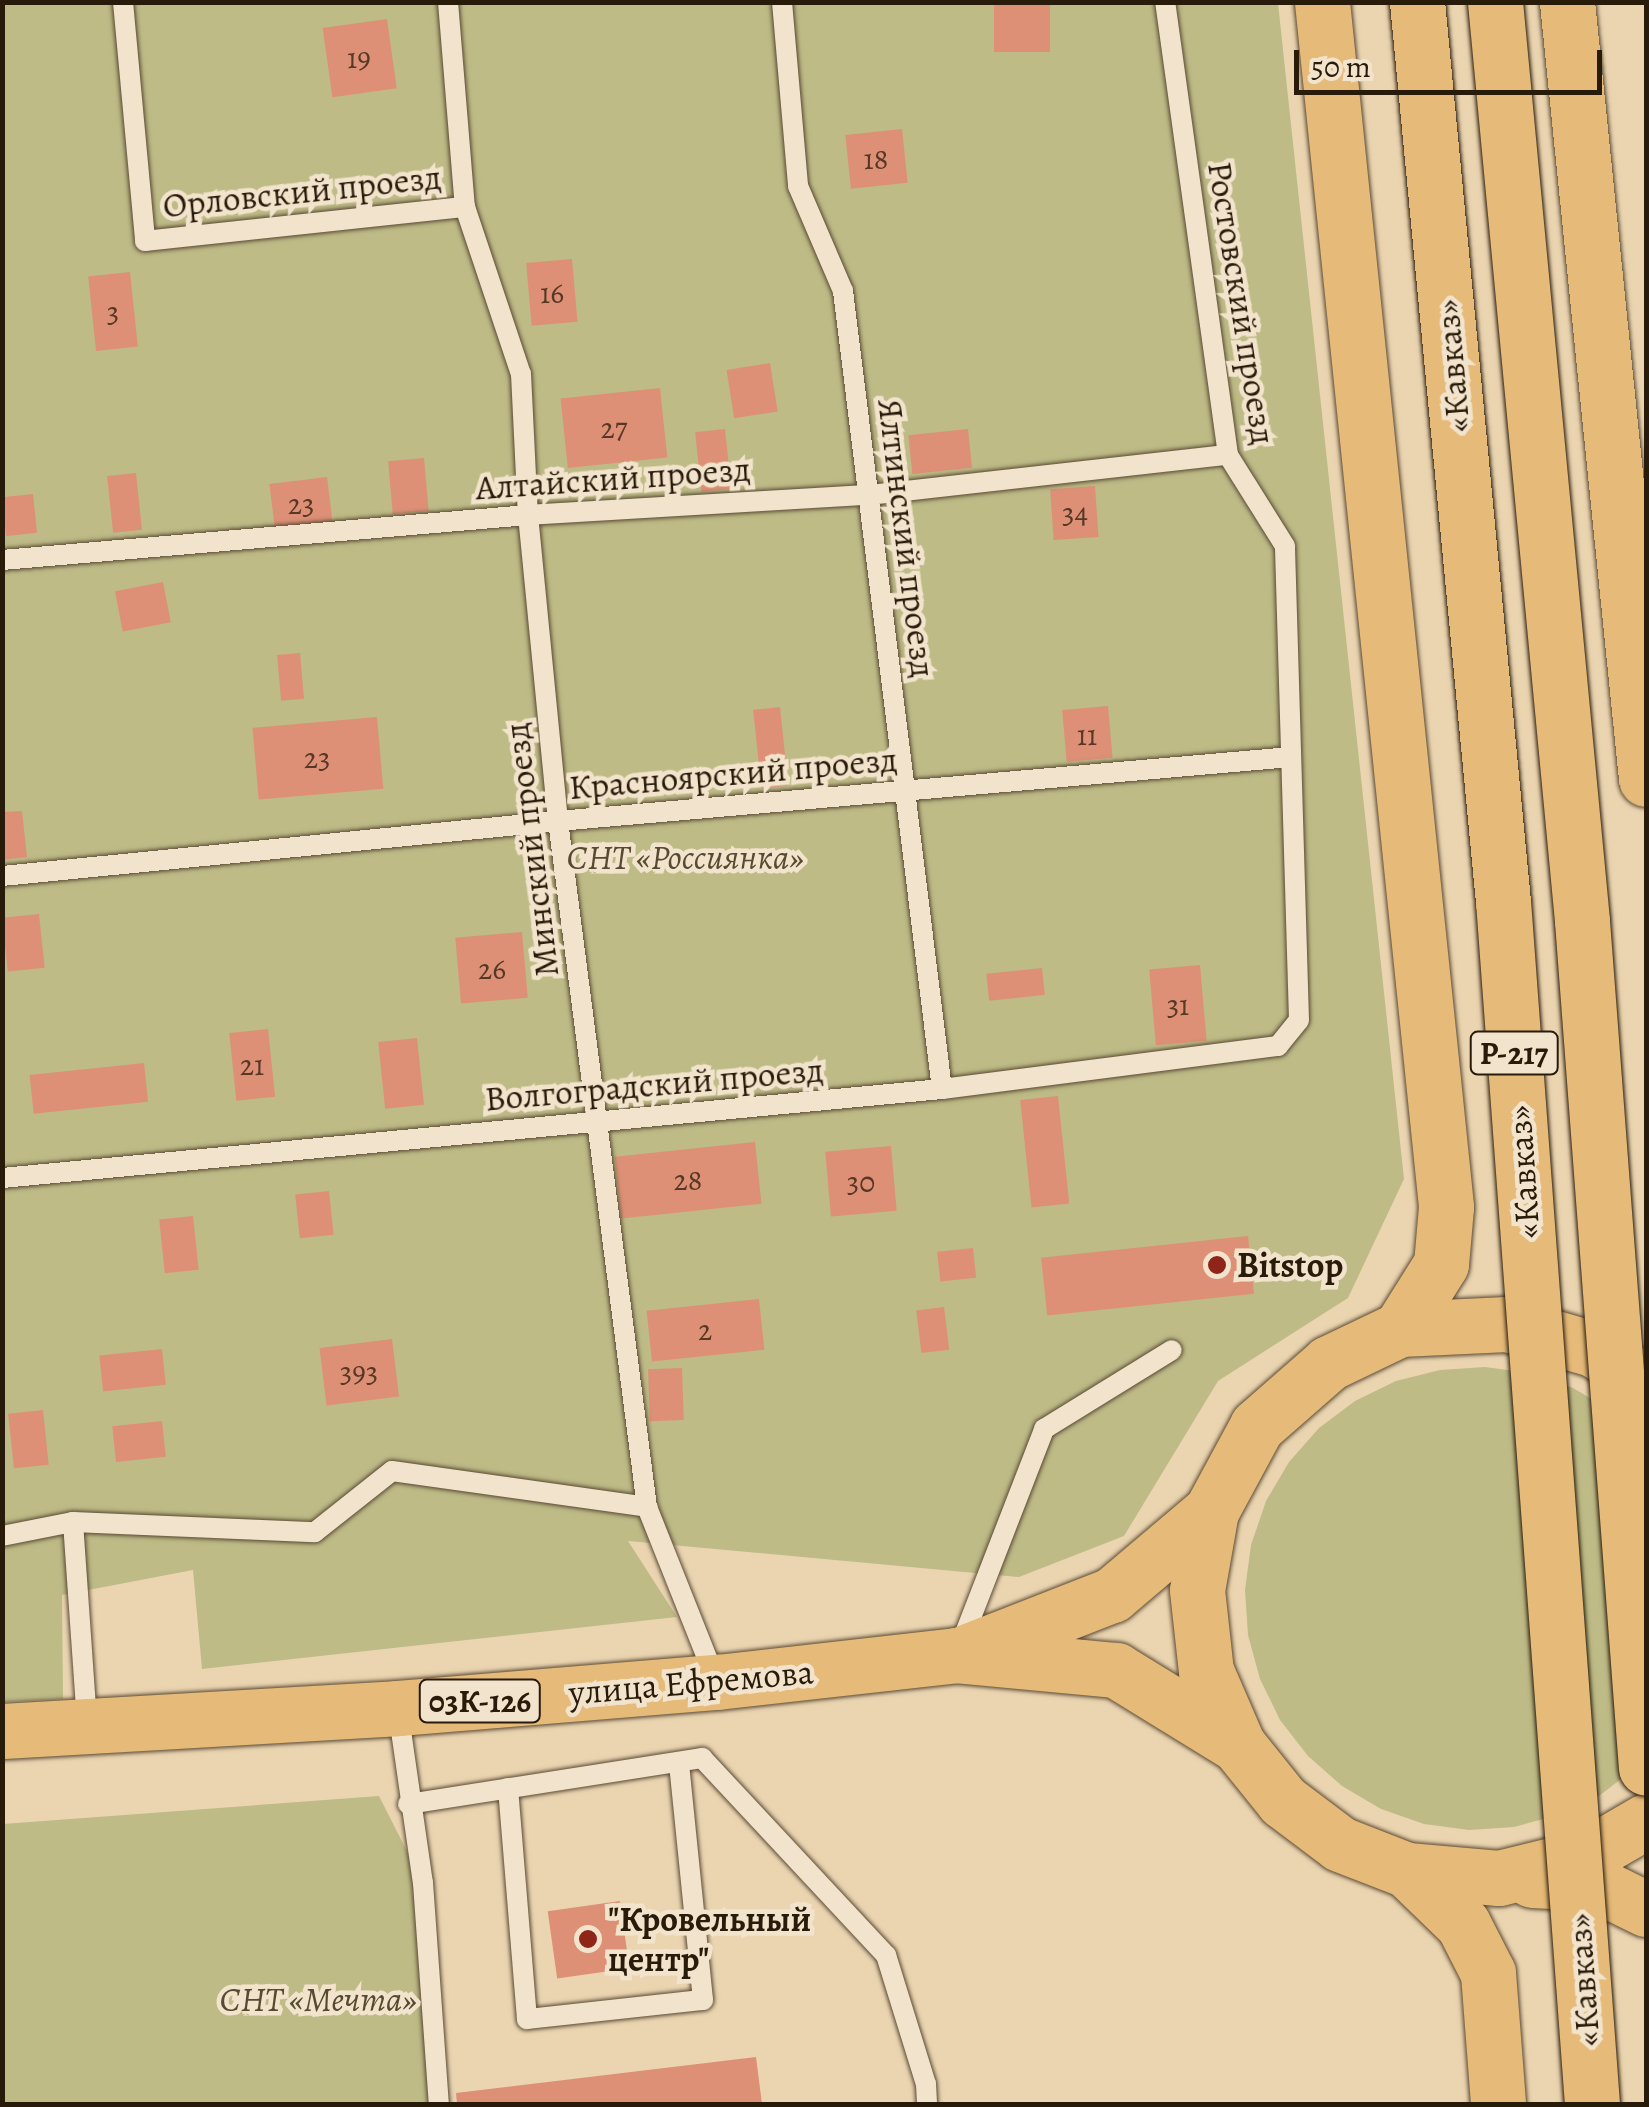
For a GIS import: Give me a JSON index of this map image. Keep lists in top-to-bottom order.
{
  "streets": {
    "main road": [
      "«Кавказ»",
      "Р-217",
      "улица Ефремова",
      "03К-126"
    ],
    "lane": [
      "Орловский проезд",
      "Ростовский проезд",
      "Алтайский проезд",
      "Ялтинский проезд",
      "Красноярский проезд",
      "Минский проезд",
      "Волгоградский проезд"
    ]
  },
  "crossings": [
    ["Орловский проезд", "Минский проезд"],
    ["Ростовский проезд", "Алтайский проезд"],
    ["Ростовский проезд", "Красноярский проезд"],
    ["Ростовский проезд", "Волгоградский проезд"],
    ["Алтайский проезд", "Ялтинский проезд"],
    ["Алтайский проезд", "Минский проезд"],
    ["Ялтинский проезд", "Красноярский проезд"],
    ["Ялтинский проезд", "Волгоградский проезд"],
    ["Красноярский проезд", "Минский проезд"],
    ["Минский проезд", "Волгоградский проезд"],
    ["Минский проезд", "улица Ефремова"]
  ],
  "parks": ["СНТ «Россиянка»", "СНТ «Мечта»"],
  "places": ["Bitstop", "\"Кровельный центр\""],
  "house_numbers": [
    "19",
    "18",
    "16",
    "3",
    "27",
    "23",
    "34",
    "11",
    "23",
    "26",
    "31",
    "21",
    "28",
    "30",
    "2",
    "393"
  ],
  "scale_bar": "50 m"
}
